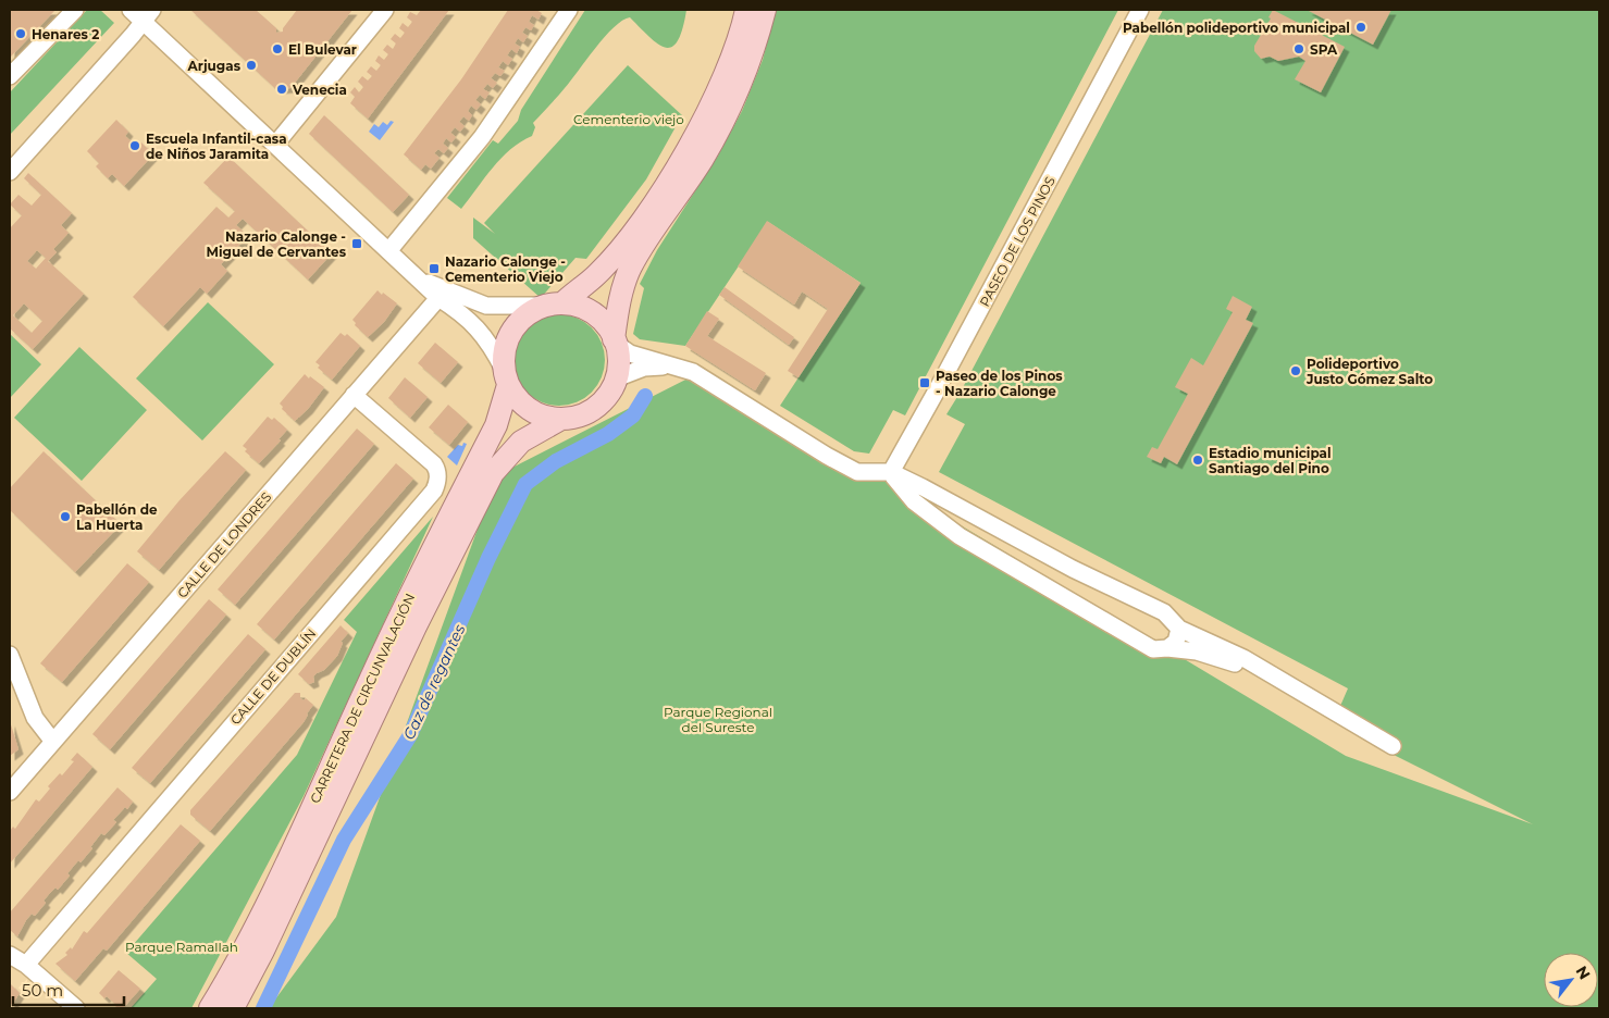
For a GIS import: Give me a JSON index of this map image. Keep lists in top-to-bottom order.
{
  "streets": {
    "main road": ["CARRETERA DE CIRCUNVALACIÓN"],
    "street": ["PASEO DE LOS PINOS", "CALLE DE LONDRES", "CALLE DE DUBLÍN"]
  },
  "crossings": [
    ["CALLE DE LONDRES", "CALLE DE DUBLÍN"]
  ],
  "water": ["Caz de regantes"],
  "parks": ["Cementerio viejo", "Parque Regional del Sureste", "Parque Ramallah"],
  "places": {
    "other": [
      "Pabellón polideportivo municipal",
      "Henares 2",
      "El Bulevar",
      "SPA",
      "Arjugas",
      "Venecia",
      "Escuela Infantil-casa de Niños Jaramita",
      "Polideportivo Justo Gómez Salto",
      "Estadio municipal Santiago del Pino",
      "Pabellón de La Huerta"
    ],
    "transit": ["Nazario Calonge - Miguel de Cervantes", "Nazario Calonge - Cementerio Viejo", "Paseo de los Pinos - Nazario Calonge"]
  },
  "scale_bar": "50 m",
  "north": "top right"
}
